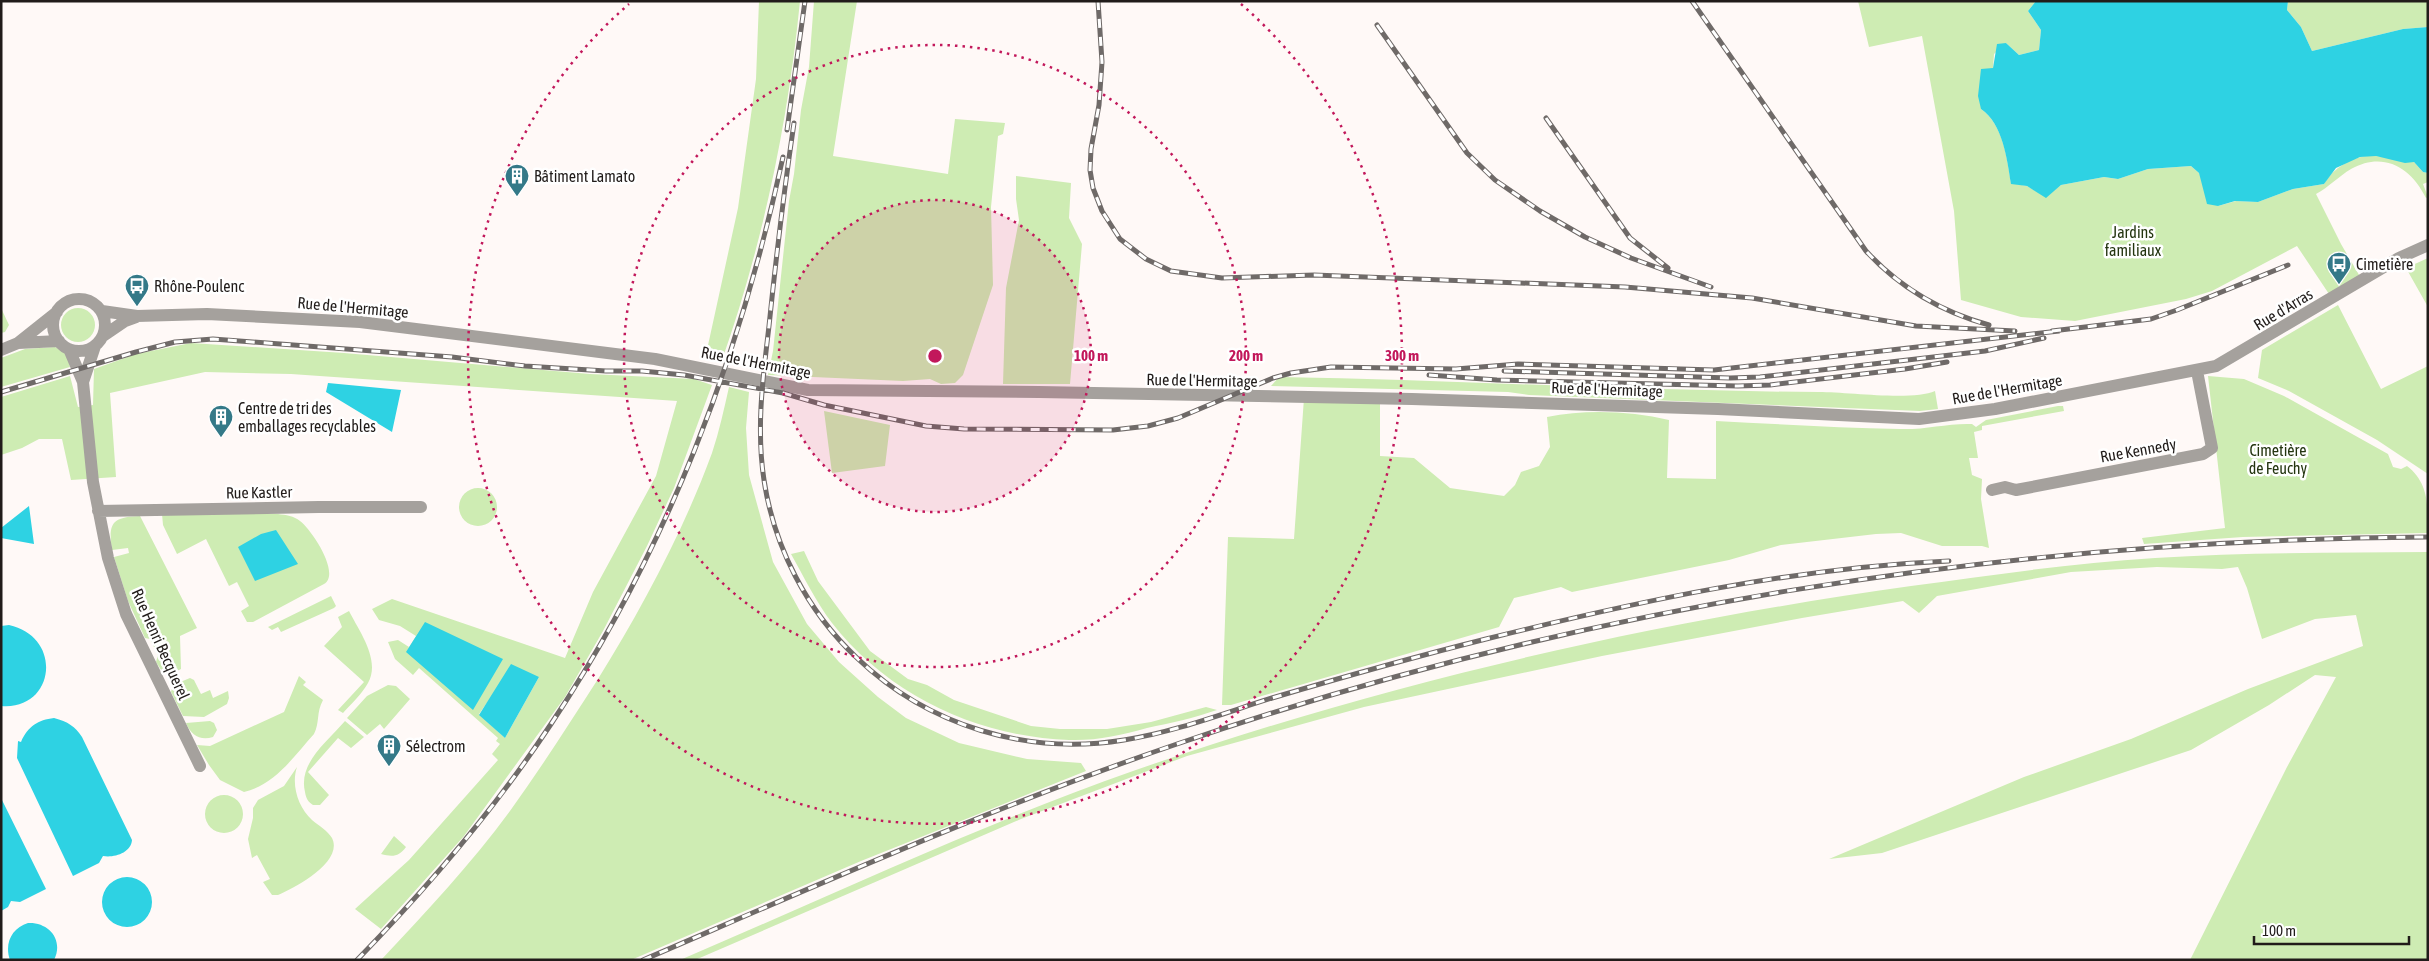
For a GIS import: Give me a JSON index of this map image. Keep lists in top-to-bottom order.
{
  "streets": {
    "street": [
      "Rue de l'Hermitage",
      "Rue d'Arras",
      "Rue Kennedy",
      "Rue Kastler",
      "Rue Henri Becquerel"
    ]
  },
  "crossings": [
    ["Rue de l'Hermitage", "Rue d'Arras"],
    ["Rue de l'Hermitage", "Rue Kennedy"],
    ["Rue de l'Hermitage", "Rue Henri Becquerel"],
    ["Rue Kastler", "Rue Henri Becquerel"]
  ],
  "parks": ["Jardins familiaux", "Cimetière de Feuchy"],
  "places": {
    "building": ["Bâtiment Lamato", "Centre de tri des emballages recyclables", "Sélectrom"],
    "bus stop": ["Cimetière", "Rhône-Poulenc"]
  },
  "scale_bar": "100 m",
  "rings": ["100 m", "200 m", "300 m"]
}
